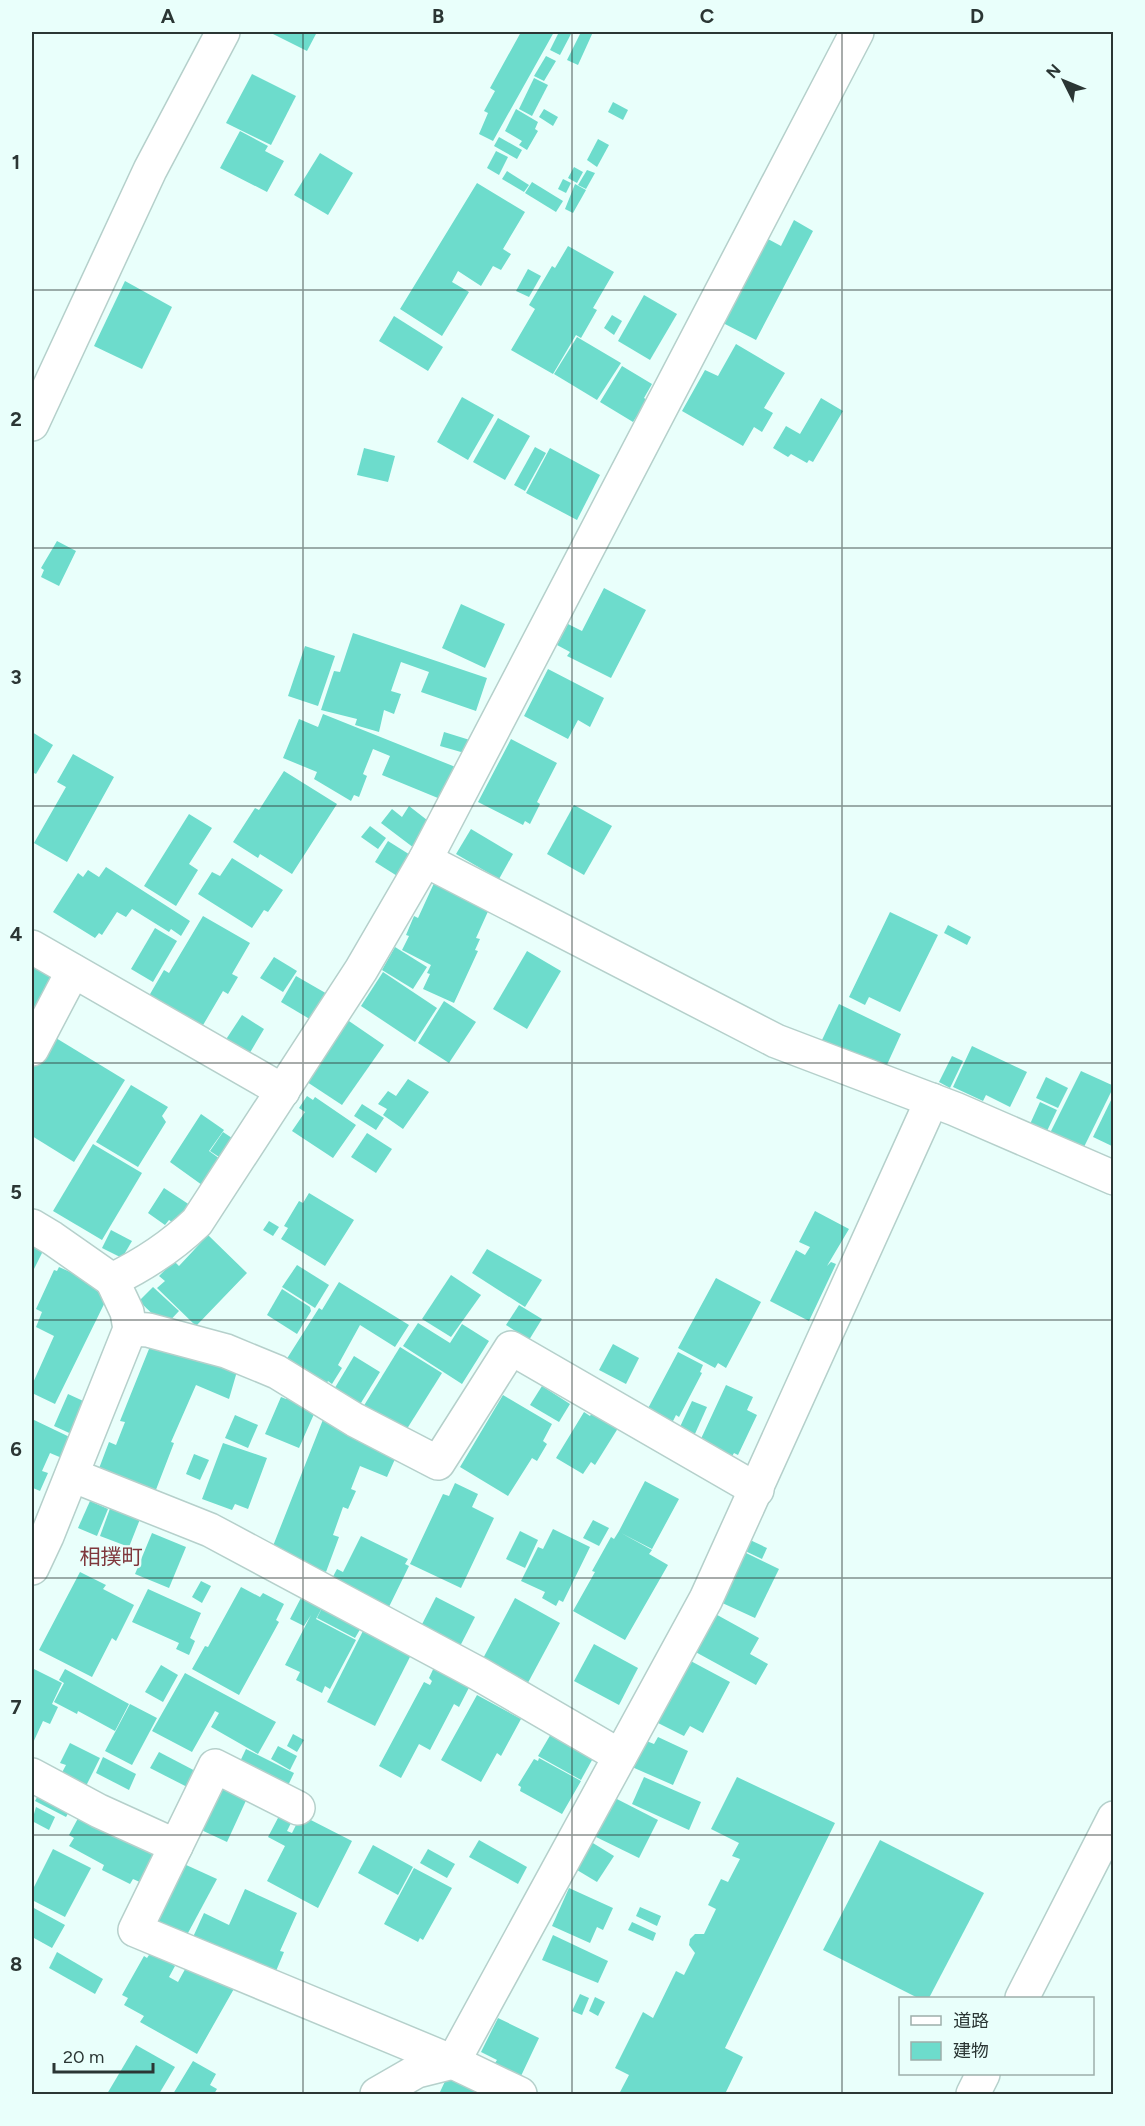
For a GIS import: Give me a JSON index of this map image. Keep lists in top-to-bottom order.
{
  "districts": ["相撲町"],
  "legend": ["道路", "建物"],
  "scale_bar": "20 m",
  "north": "top left",
  "grid": {
    "columns": [
      "A",
      "B",
      "C",
      "D"
    ],
    "rows": [
      "1",
      "2",
      "3",
      "4",
      "5",
      "6",
      "7",
      "8"
    ]
  }
}
